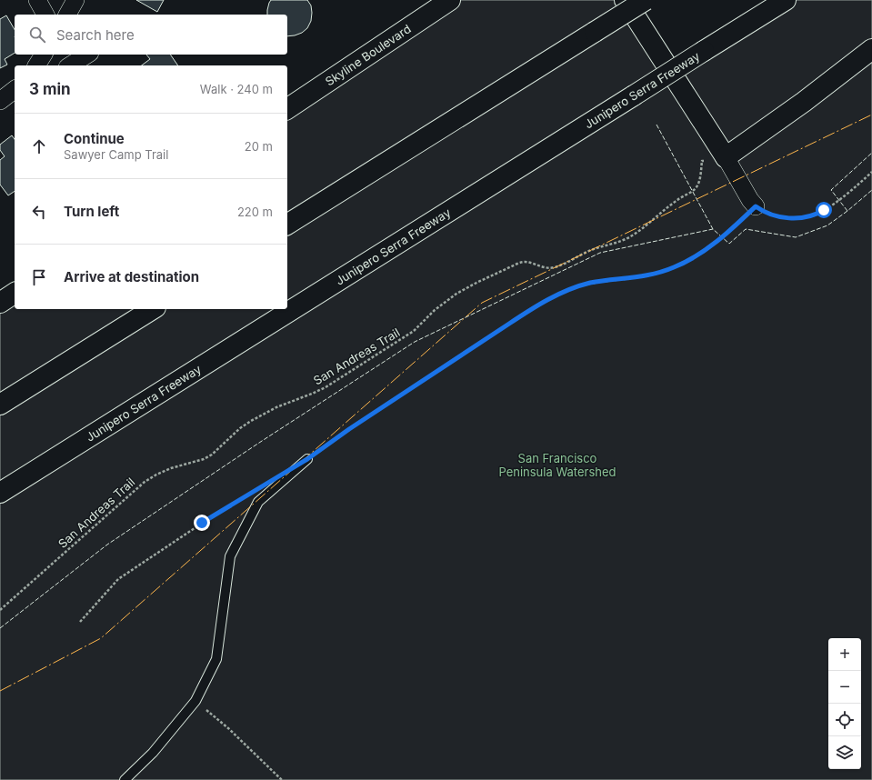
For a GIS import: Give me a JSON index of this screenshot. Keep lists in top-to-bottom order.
{
  "streets": {
    "main road": ["Skyline Boulevard", "Junipero Serra Freeway"],
    "path": ["San Andreas Trail"]
  },
  "parks": ["San Francisco Peninsula Watershed"],
  "page": {
    "search": "Search here",
    "heading": ["3 min", "Walk · 240 m"],
    "list": [
      ["Continue", "Sawyer Camp Trail", "20 m"],
      ["Turn left", "220 m"],
      "Arrive at destination"
    ],
    "map_buttons": ["+", "−"]
  }
}
